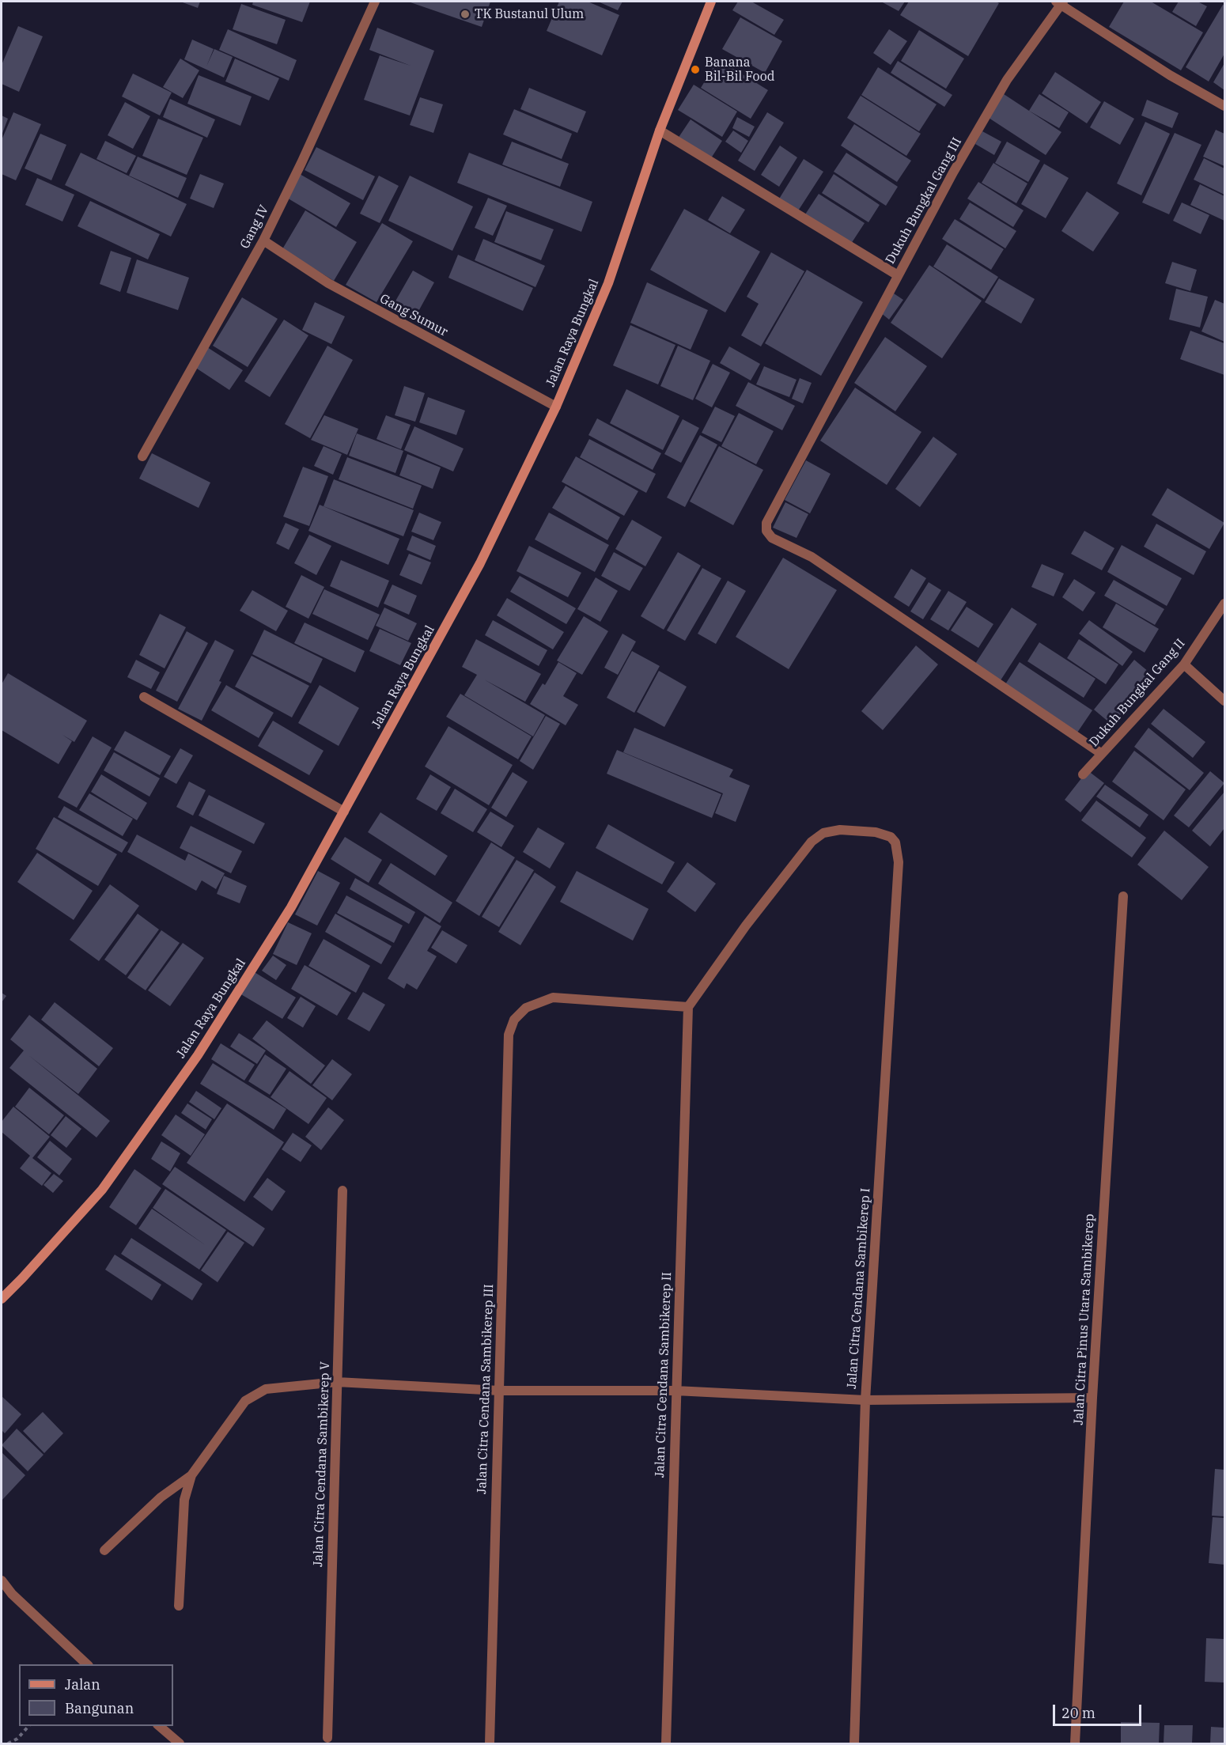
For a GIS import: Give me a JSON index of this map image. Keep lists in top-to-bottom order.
{
  "streets": {
    "street": [
      "Dukuh Bungkal Gang III",
      "Gang IV",
      "Gang Sumur",
      "Jalan Raya Bungkal",
      "Dukuh Bungkal Gang II",
      "Jalan Citra Cendana Sambikerep I",
      "Jalan Citra Pinus Utara Sambikerep",
      "Jalan Citra Cendana Sambikerep II",
      "Jalan Citra Cendana Sambikerep III",
      "Jalan Citra Cendana Sambikerep V"
    ]
  },
  "crossings": [
    ["Dukuh Bungkal Gang III", "Jalan Raya Bungkal"],
    ["Gang IV", "Gang Sumur"],
    ["Gang Sumur", "Jalan Raya Bungkal"],
    ["Jalan Citra Cendana Sambikerep I", "Jalan Citra Cendana Sambikerep II"],
    ["Jalan Citra Cendana Sambikerep I", "Jalan Citra Cendana Sambikerep III"],
    ["Jalan Citra Cendana Sambikerep II", "Jalan Citra Cendana Sambikerep III"]
  ],
  "places": ["TK Bustanul Ulum", "Banana Bil-Bil Food"],
  "legend": ["Jalan", "Bangunan"],
  "scale_bar": "20 m"
}
